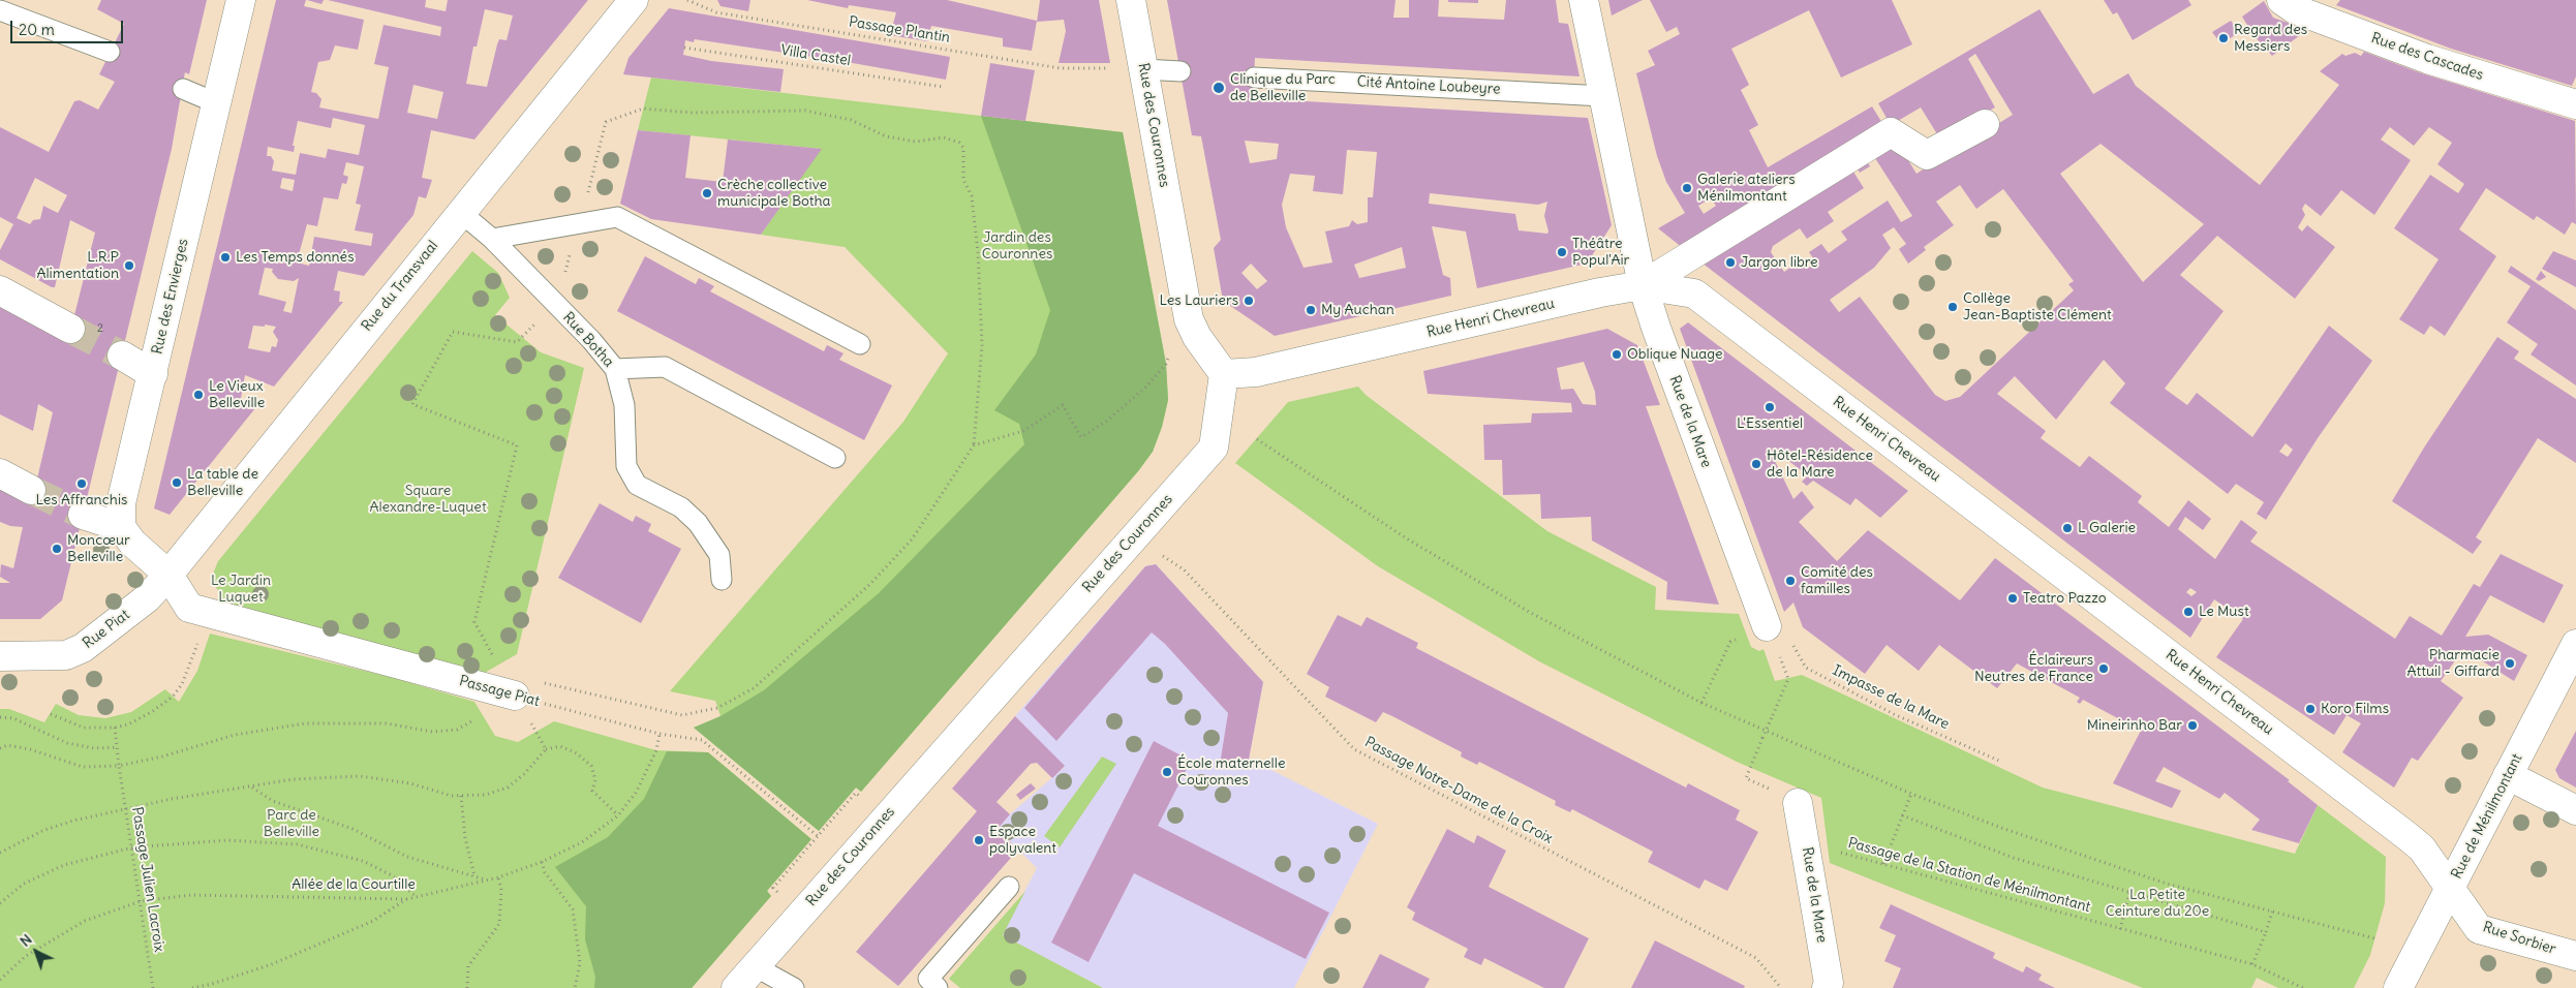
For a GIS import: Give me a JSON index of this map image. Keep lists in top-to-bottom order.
{
  "streets": {
    "street": [
      "Rue des Cascades",
      "Rue des Couronnes",
      "Rue du Transvaal",
      "Rue des Envierges",
      "Rue Henri Chevreau",
      "Rue de la Mare",
      "Rue Piat",
      "Passage Piat",
      "Rue de Ménilmontant",
      "Rue Sorbier"
    ],
    "lane": ["Cité Antoine Loubeyre", "Rue Botha"],
    "path": [
      "Passage Plantin",
      "Villa Castel",
      "Impasse de la Mare",
      "Passage Notre-Dame de la Croix",
      "Passage de la Station de Ménilmontant",
      "Passage Julien Lacroix",
      "Allée de la Courtille"
    ]
  },
  "crossings": [
    ["Cité Antoine Loubeyre", "Rue de la Mare"],
    ["Rue des Couronnes", "Rue Henri Chevreau"],
    ["Rue du Transvaal", "Rue Botha"],
    ["Rue du Transvaal", "Rue Piat"],
    ["Rue Henri Chevreau", "Rue de la Mare"],
    ["Rue Henri Chevreau", "Rue de Ménilmontant"],
    ["Rue Henri Chevreau", "Rue Sorbier"],
    ["Rue de la Mare", "Passage de la Station de Ménilmontant"],
    ["Passage Piat", "Allée de la Courtille"],
    ["Rue de Ménilmontant", "Rue Sorbier"],
    ["Passage Julien Lacroix", "Allée de la Courtille"]
  ],
  "parks": [
    "Jardin des Couronnes",
    "Square Alexandre-Luquet",
    "Le Jardin Luquet",
    "Parc de Belleville",
    "La Petite Ceinture du 20e"
  ],
  "places": [
    "Regard des Messiers",
    "Clinique du Parc de Belleville",
    "Galerie ateliers Ménilmontant",
    "Crèche collective municipale Botha",
    "Théâtre Popul'Air",
    "Les Temps donnés",
    "Jargon libre",
    "L.R.P Alimentation",
    "Les Lauriers",
    "Collège Jean-Baptiste Clément",
    "My Auchan",
    "Oblique Nuage",
    "Le Vieux Belleville",
    "L'Essentiel",
    "Hôtel-Résidence de la Mare",
    "La table de Belleville",
    "Les Affranchis",
    "L Galerie",
    "Moncœur Belleville",
    "Comité des familles",
    "Teatro Pazzo",
    "Le Must",
    "Pharmacie Attuil - Giffard",
    "Éclaireurs Neutres de France",
    "Koro Films",
    "Mineirinho Bar",
    "École maternelle Couronnes",
    "Espace polyvalent"
  ],
  "house_numbers": ["2"],
  "scale_bar": "20 m",
  "north": "top left"
}
